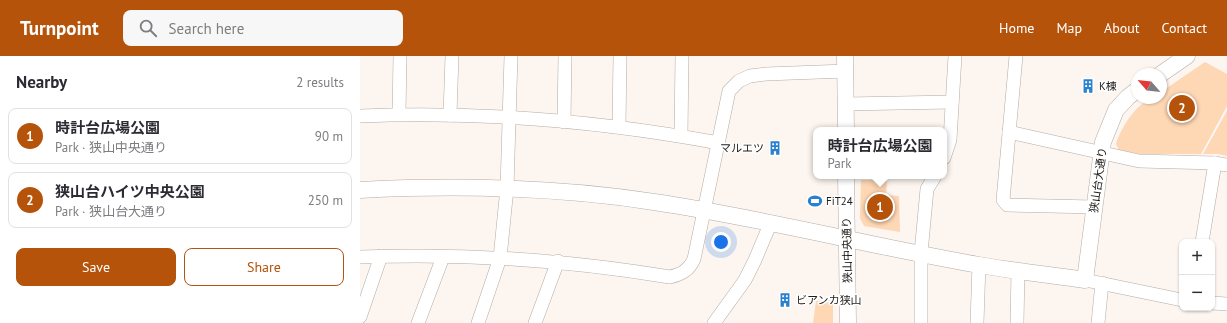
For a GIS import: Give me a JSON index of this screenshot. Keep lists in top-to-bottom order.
{
  "streets": {
    "street": ["狭山台大通り", "狭山中央通り"]
  },
  "places": {
    "building": ["K棟", "マルエツ", "ビアンカ狭山"],
    "sports": ["FiT24"]
  },
  "north": "top left",
  "page": {
    "header": "Turnpoint",
    "search": "Search here",
    "nav": [
      "Home",
      "Map",
      "About",
      "Contact"
    ],
    "heading": ["Nearby", "2 results"],
    "pins": ["2", "1"],
    "list": [
      {
        "mark": "1",
        "name": "時計台広場公園",
        "note": "Park · 狭山中央通り",
        "value": "90 m"
      },
      {
        "mark": "2",
        "name": "狭山台ハイツ中央公園",
        "note": "Park · 狭山台大通り",
        "value": "250 m"
      }
    ],
    "popup": ["時計台広場公園", "Park"],
    "buttons": ["Save", "Share"],
    "map_buttons": ["+", "−"]
  }
}
